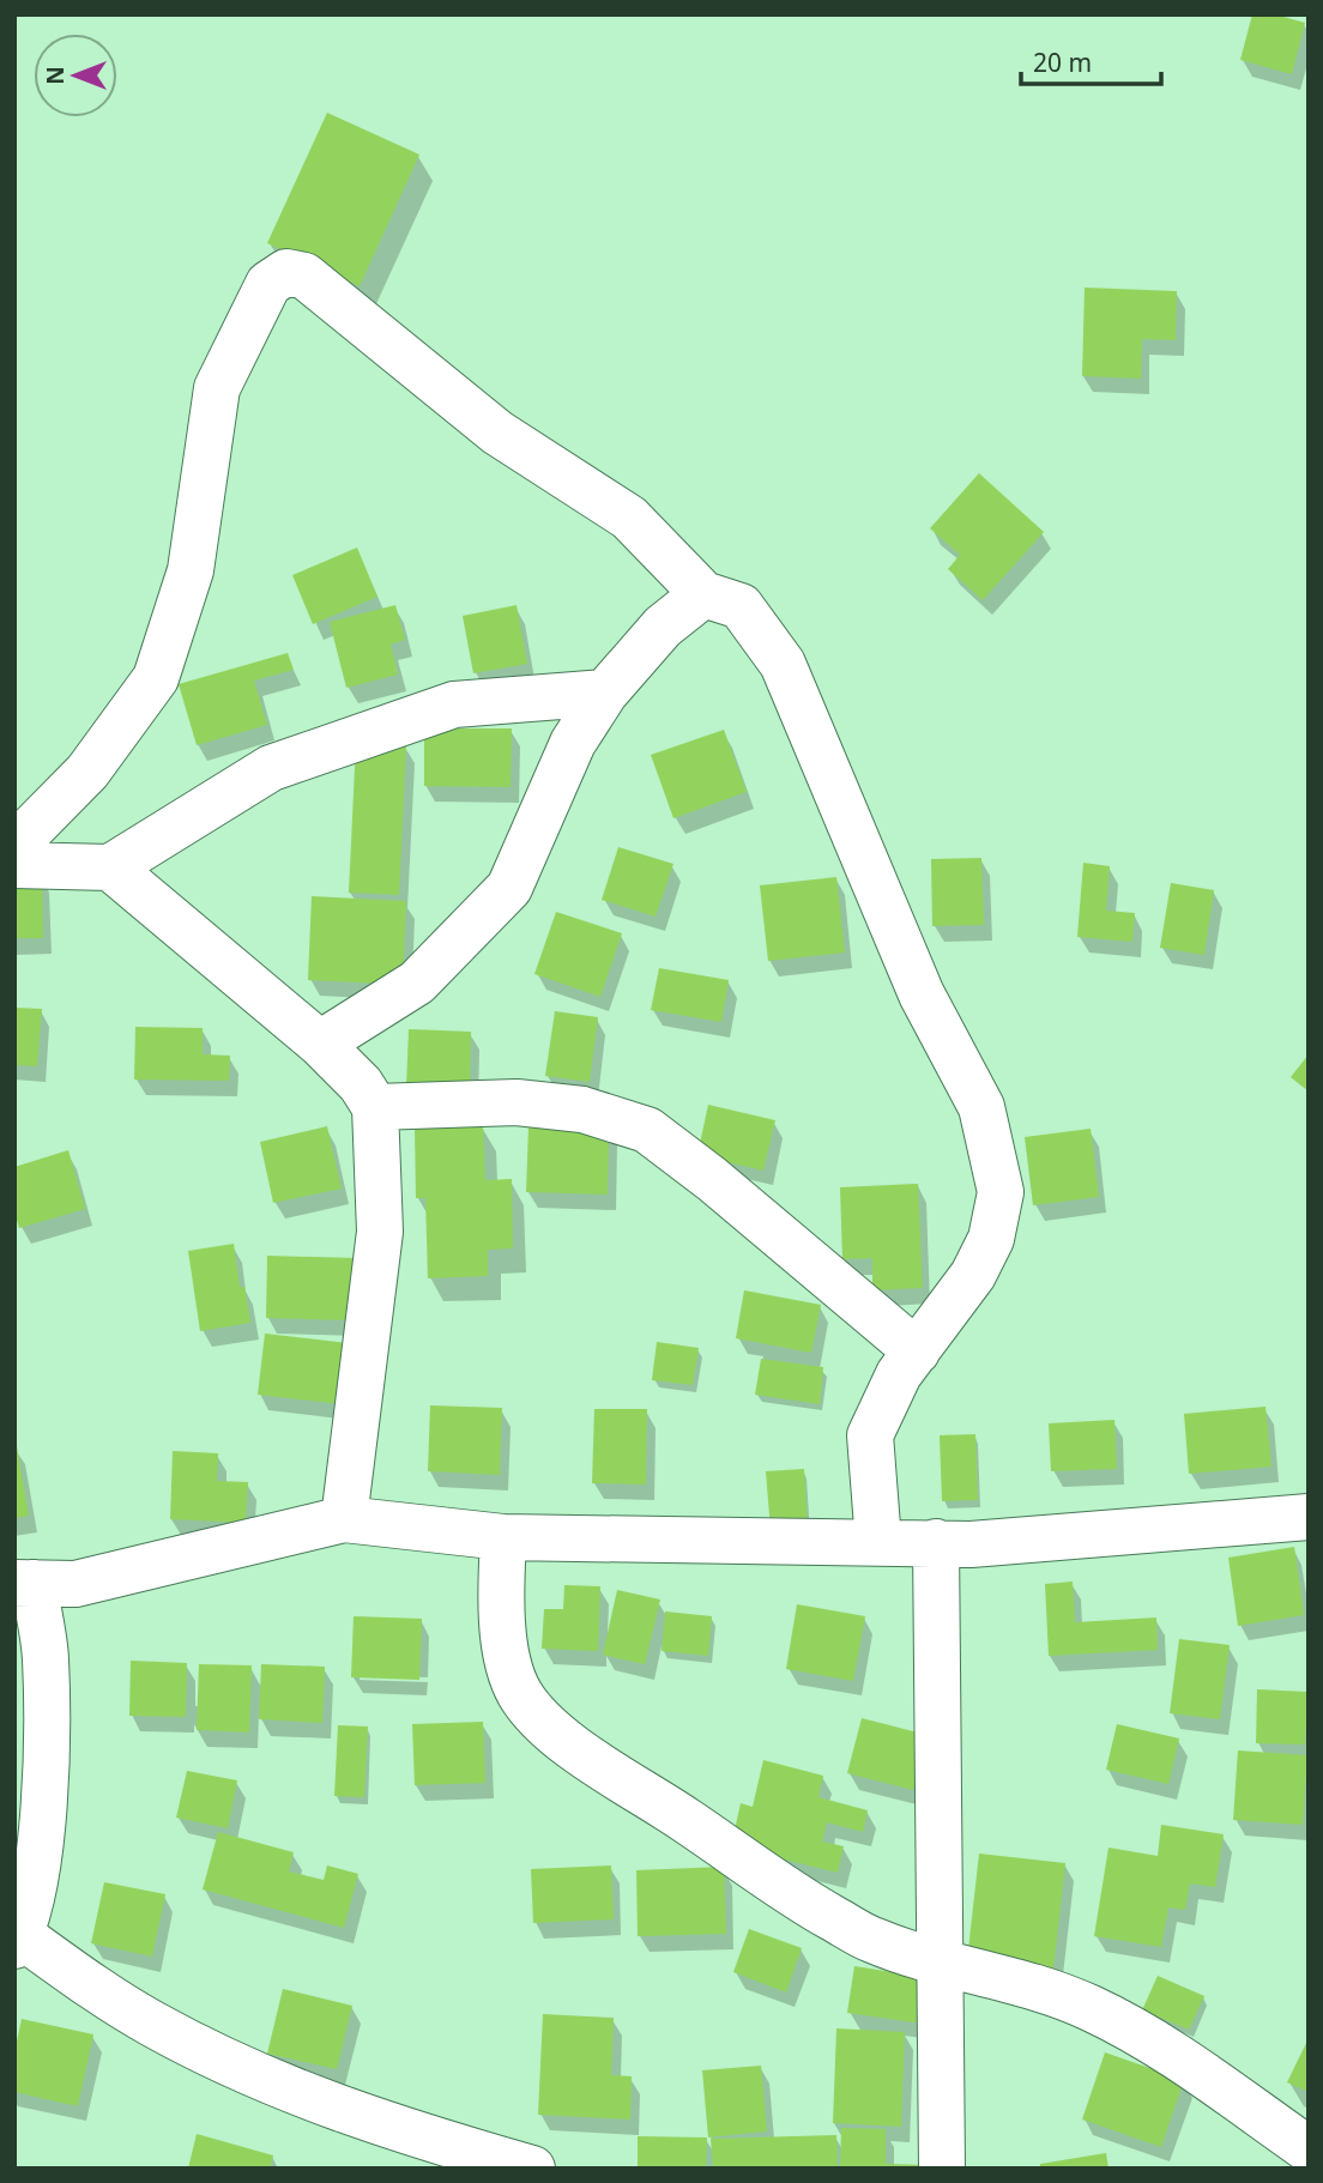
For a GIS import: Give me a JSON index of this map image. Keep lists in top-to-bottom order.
{
  "scale_bar": "20 m",
  "north": "left"
}
